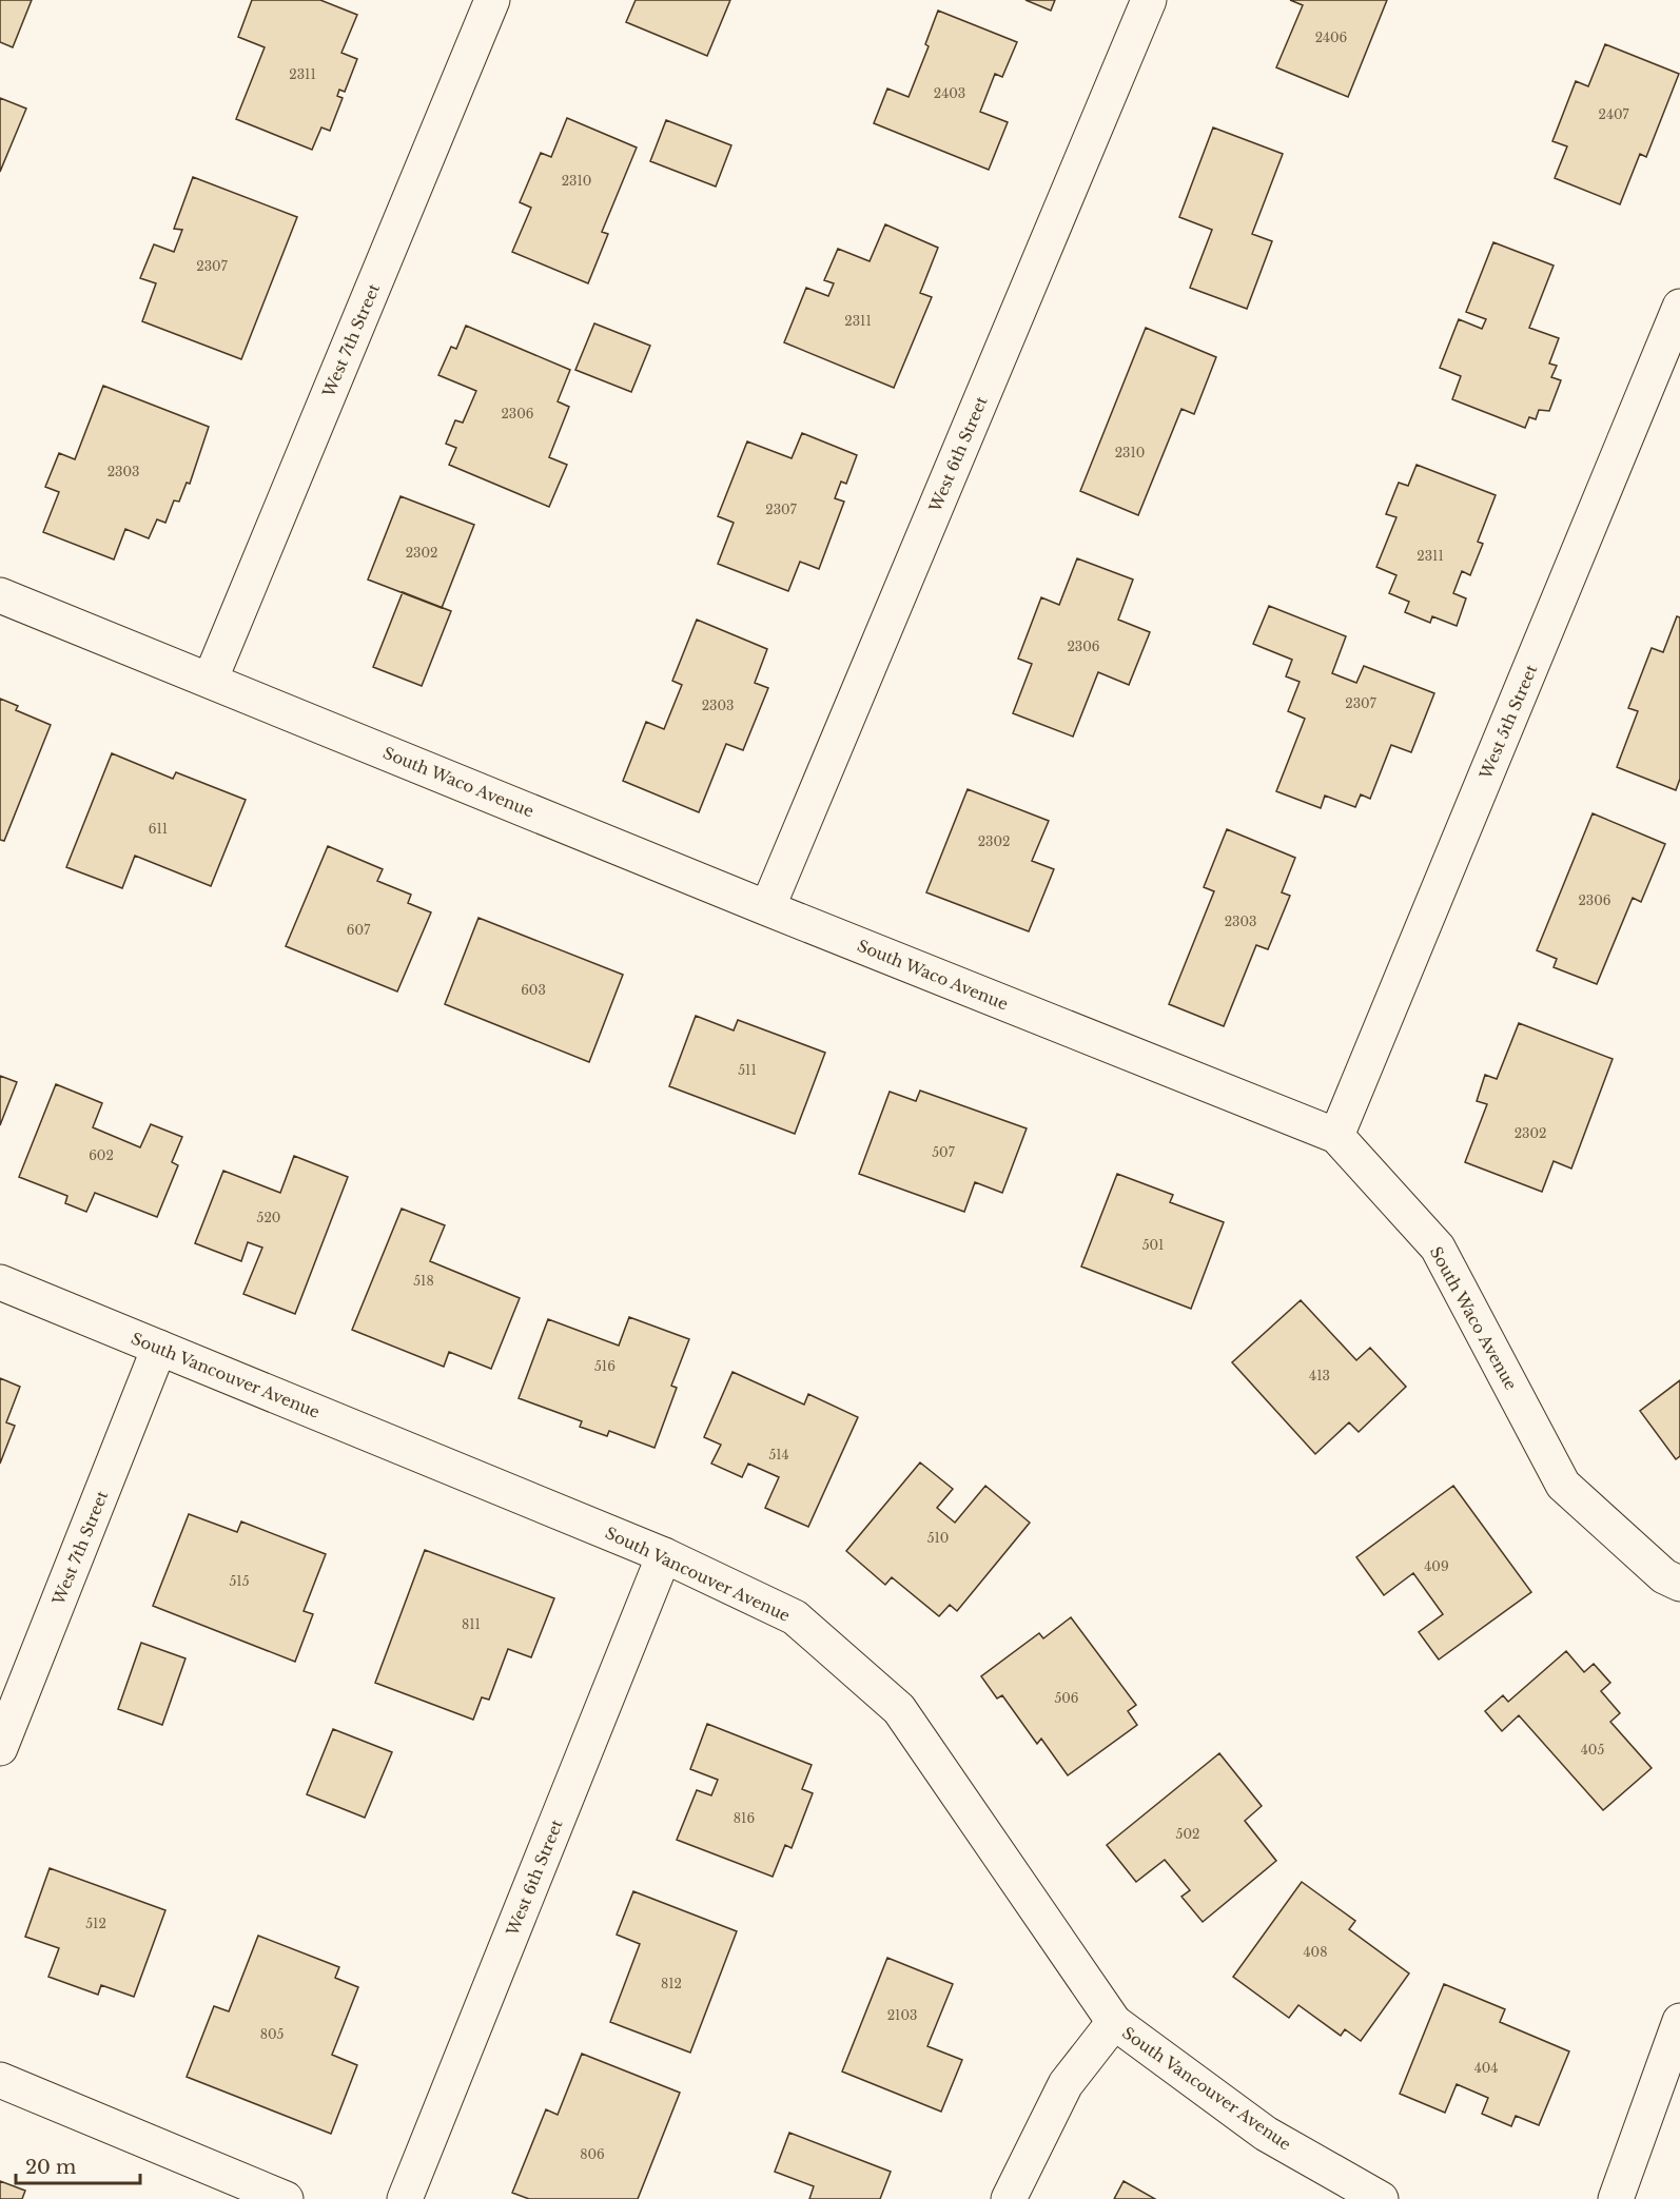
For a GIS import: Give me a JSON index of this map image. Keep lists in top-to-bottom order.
{
  "streets": {
    "street": [
      "West 7th Street",
      "West 6th Street",
      "West 5th Street",
      "South Waco Avenue",
      "South Vancouver Avenue"
    ]
  },
  "crossings": [
    ["West 7th Street", "South Waco Avenue"],
    ["West 7th Street", "South Vancouver Avenue"],
    ["West 6th Street", "South Waco Avenue"],
    ["West 6th Street", "South Vancouver Avenue"],
    ["West 5th Street", "South Waco Avenue"]
  ],
  "house_numbers": [
    "2406",
    "2311",
    "2403",
    "2407",
    "2310",
    "2307",
    "2311",
    "2306",
    "2310",
    "2303",
    "2307",
    "2302",
    "2311",
    "2306",
    "2307",
    "2303",
    "611",
    "2302",
    "2306",
    "2303",
    "607",
    "603",
    "511",
    "2302",
    "507",
    "602",
    "520",
    "501",
    "518",
    "516",
    "413",
    "514",
    "510",
    "409",
    "515",
    "811",
    "506",
    "405",
    "816",
    "502",
    "512",
    "408",
    "812",
    "2103",
    "805",
    "404",
    "806"
  ],
  "scale_bar": "20 m"
}
